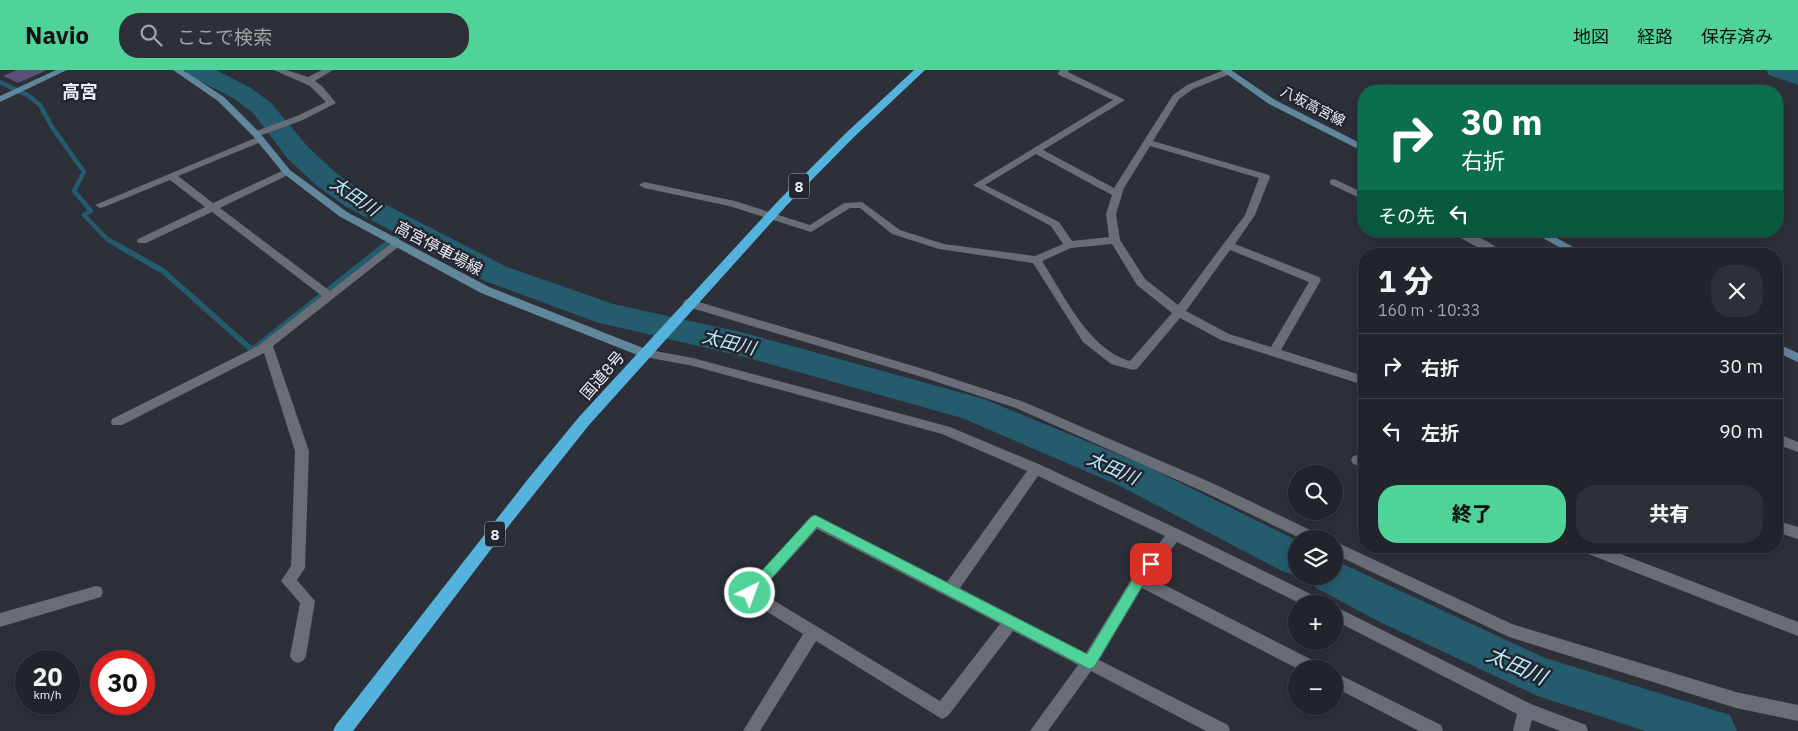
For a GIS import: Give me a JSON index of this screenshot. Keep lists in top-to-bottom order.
{
  "streets": {
    "highway": ["8", "国道8号"],
    "main road": ["八坂高宮線", "高宮停車場線"]
  },
  "crossings": [
    ["高宮停車場線", "国道8号"]
  ],
  "districts": ["高宮"],
  "water": ["太田川"],
  "page": {
    "header": "Navio",
    "search": "ここで検索",
    "nav": ["地図", "経路", "保存済み"],
    "turn": ["30 m", "右折"],
    "then": "その先",
    "heading": ["1 分", "160 m · 10:33"],
    "list": [
      {
        "name": "右折",
        "value": "30 m"
      },
      {
        "name": "左折",
        "value": "90 m"
      }
    ],
    "map_buttons": ["+", "−"],
    "buttons": ["終了", "共有"],
    "speed": "20 km/h",
    "limit": "30"
  }
}
